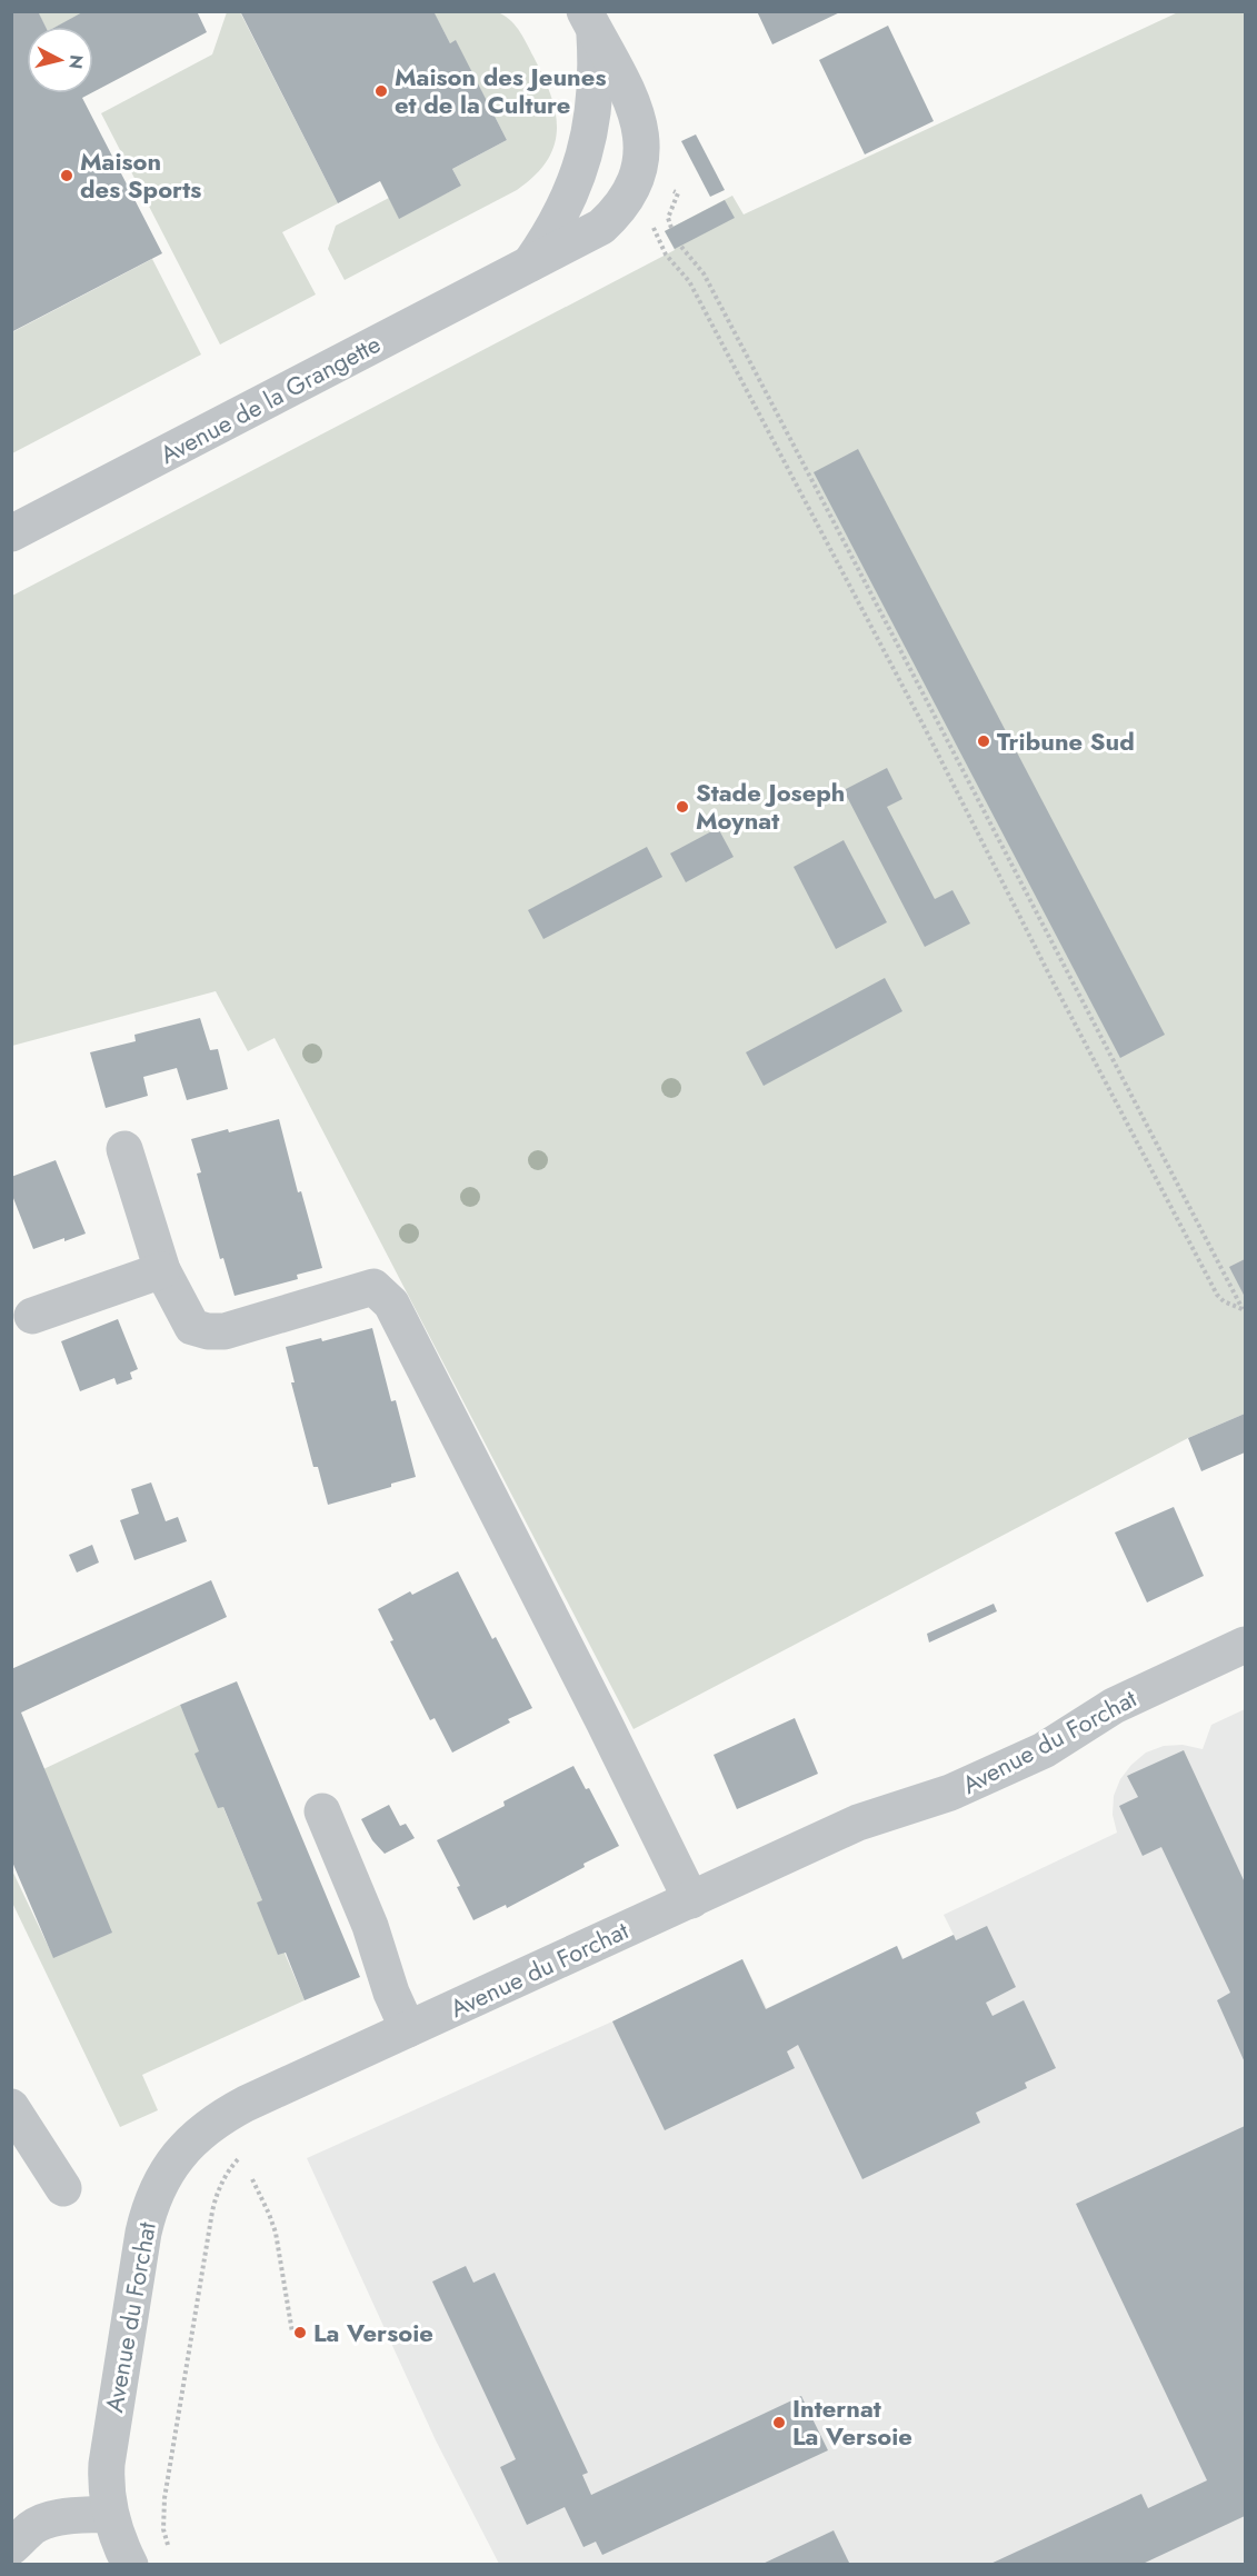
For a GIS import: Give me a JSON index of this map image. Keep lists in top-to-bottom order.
{
  "streets": {
    "street": ["Avenue de la Grangette", "Avenue du Forchat"]
  },
  "places": [
    "Maison des Jeunes et de la Culture",
    "Maison des Sports",
    "Tribune Sud",
    "Stade Joseph Moynat",
    "La Versoie",
    "Internat La Versoie"
  ],
  "north": "right"
}
